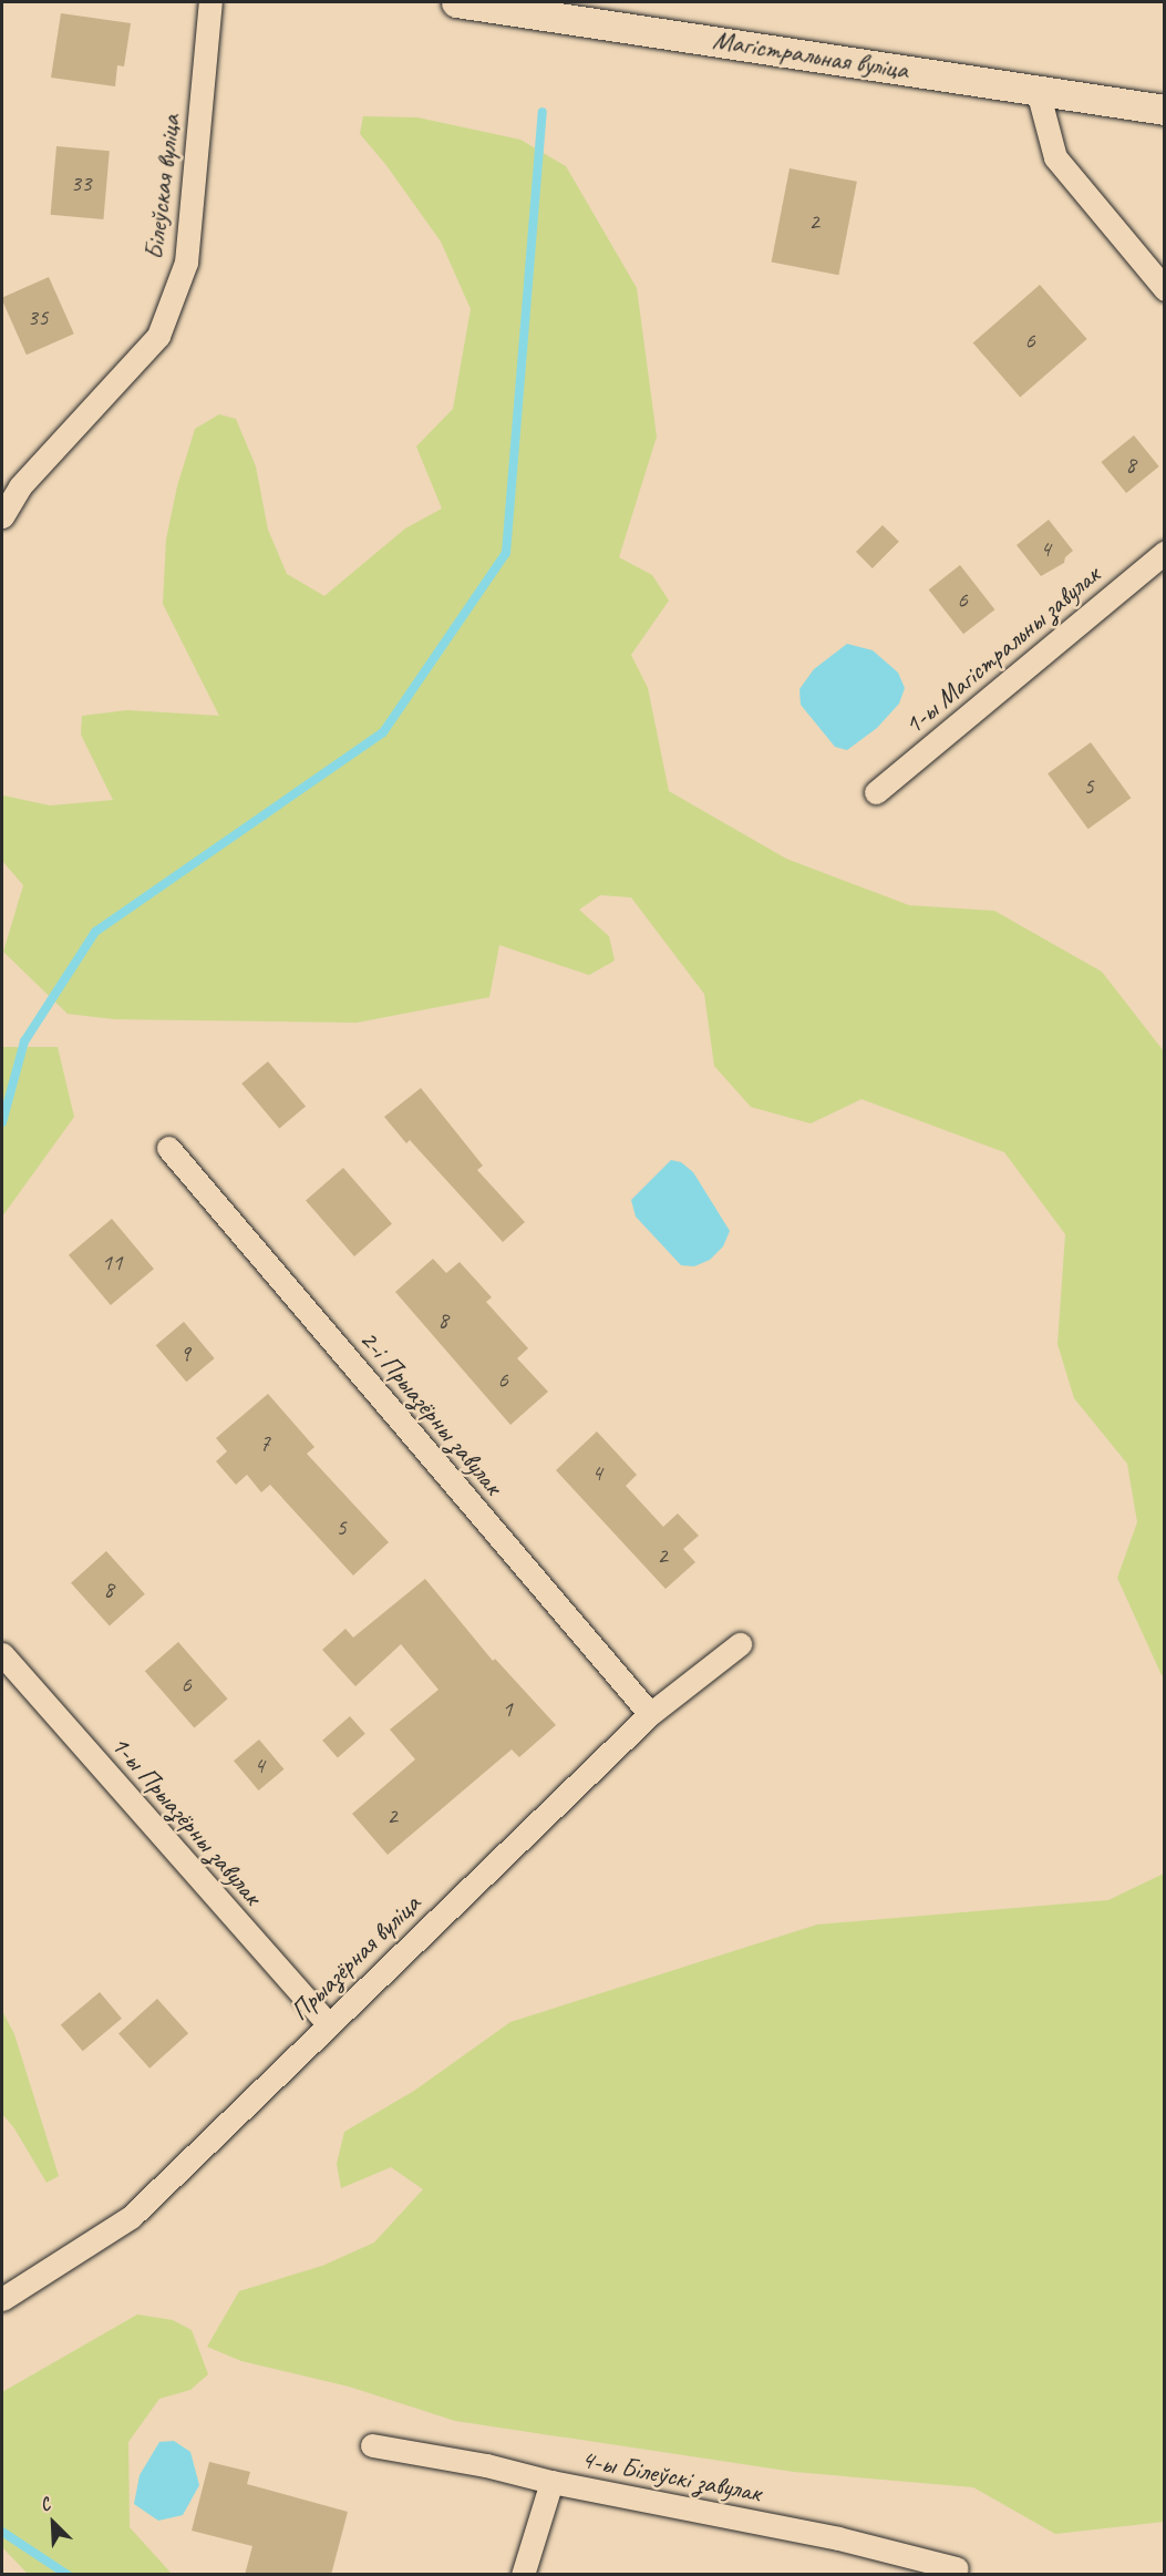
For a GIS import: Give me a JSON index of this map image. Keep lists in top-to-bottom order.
{
  "streets": {
    "street": [
      "Магістральная вуліца",
      "Білеўская вуліца",
      "1-ы Магістральны завулак",
      "2-і Прыазёрны завулак",
      "1-ы Прыазёрны завулак",
      "Прыазёрная вуліца",
      "4-ы Білеўскі завулак"
    ]
  },
  "crossings": [
    ["2-і Прыазёрны завулак", "Прыазёрная вуліца"],
    ["1-ы Прыазёрны завулак", "Прыазёрная вуліца"]
  ],
  "house_numbers": [
    "33",
    "2",
    "35",
    "6",
    "8",
    "4",
    "6",
    "5",
    "11",
    "8",
    "9",
    "6",
    "7",
    "4",
    "5",
    "2",
    "8",
    "6",
    "1",
    "4",
    "2"
  ],
  "north": "top left"
}
